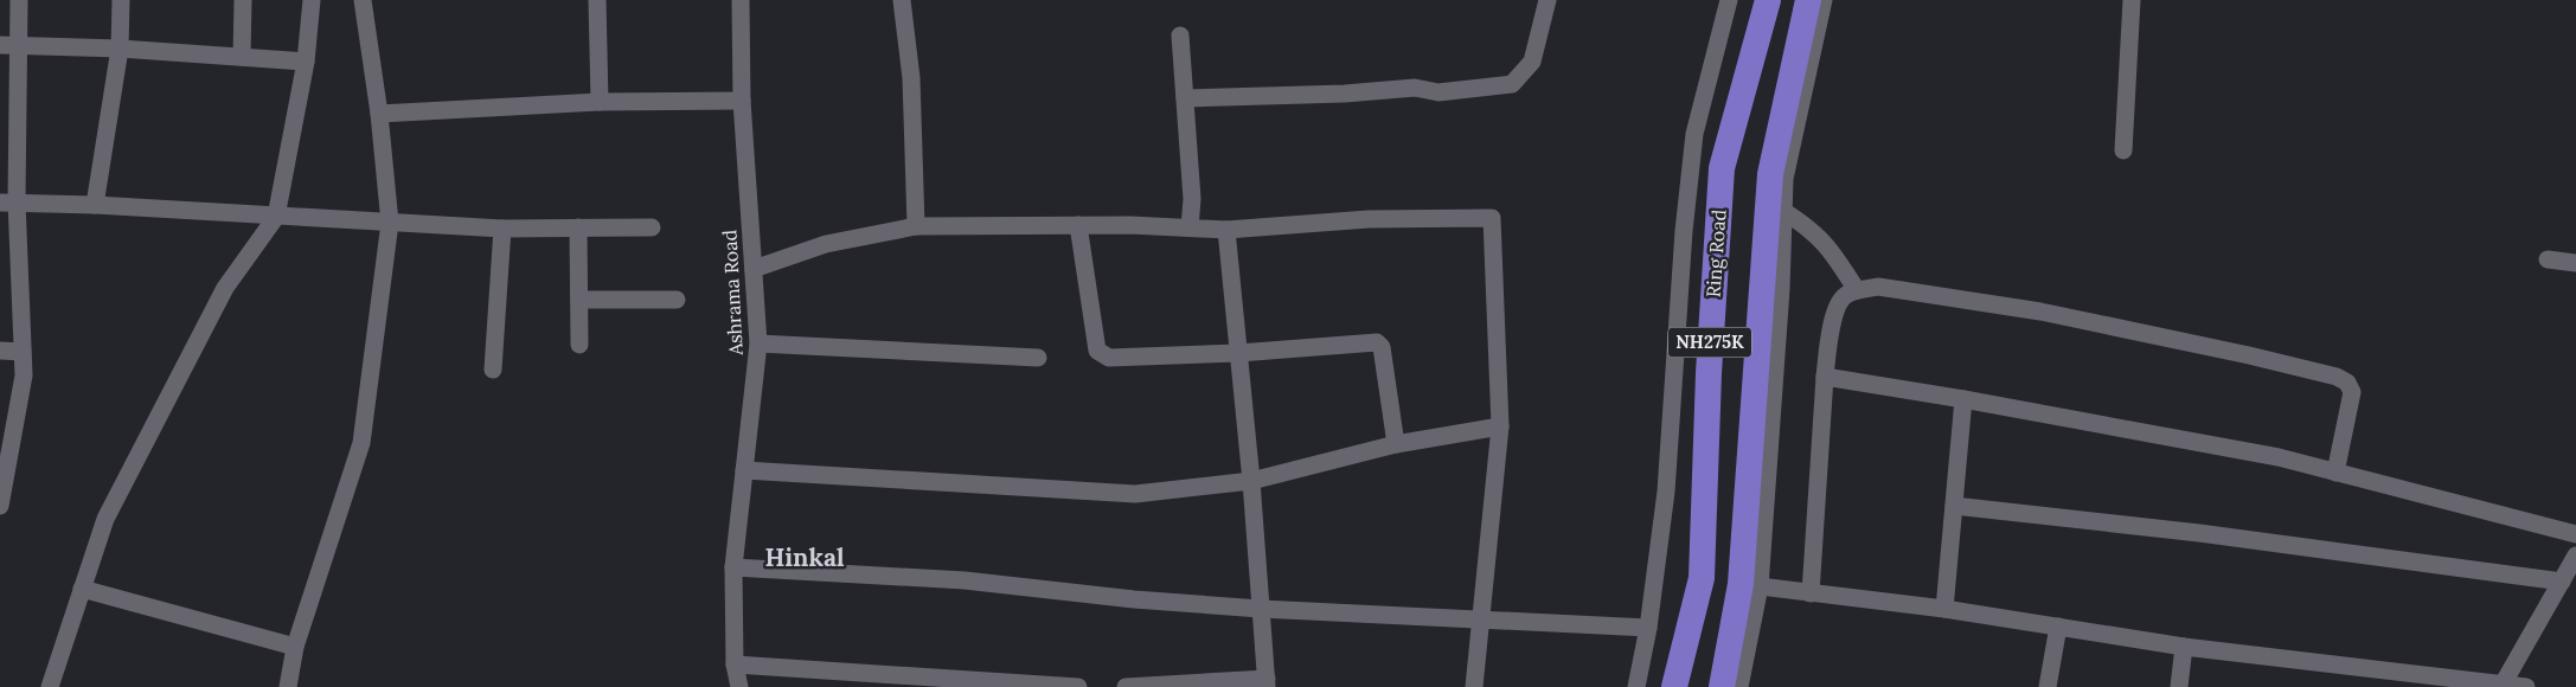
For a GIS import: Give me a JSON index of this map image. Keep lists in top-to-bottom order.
{
  "streets": {
    "highway": ["Ring Road", "NH275K"],
    "street": ["Ashrama Road"]
  },
  "districts": ["Hinkal"]
}
